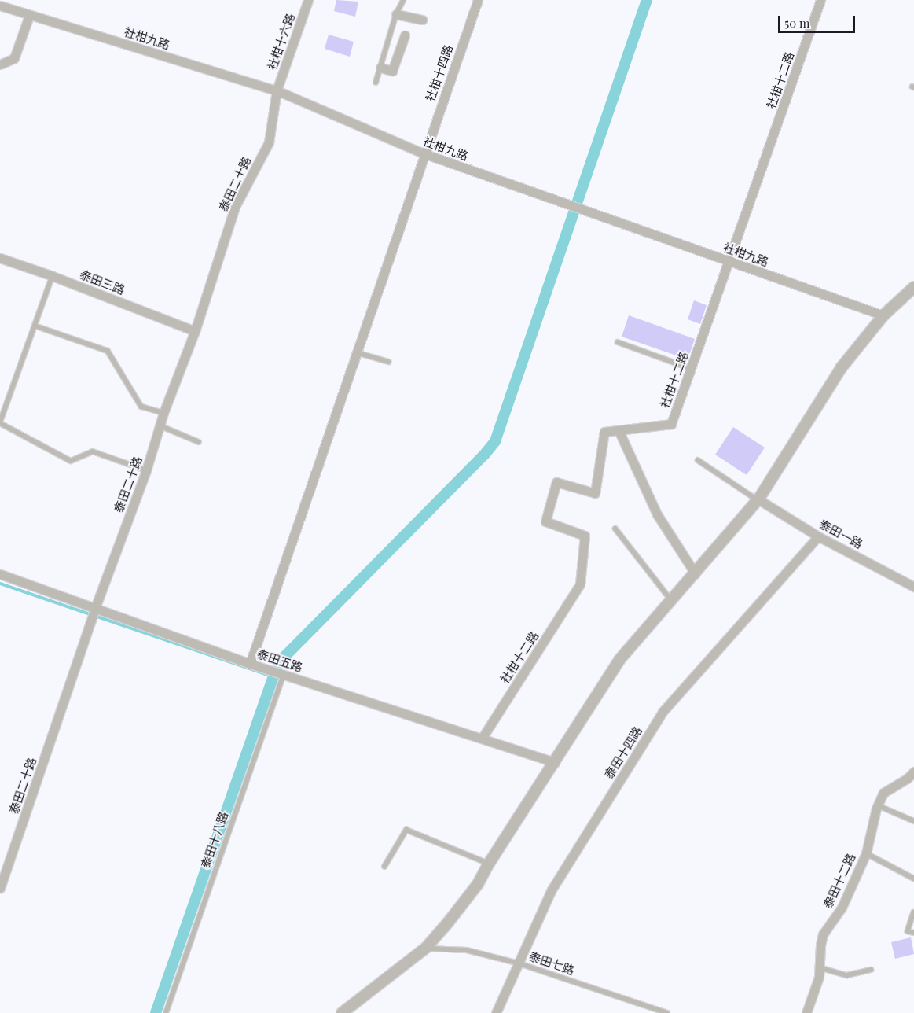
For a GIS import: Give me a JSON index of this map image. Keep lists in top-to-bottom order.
{
  "streets": {
    "street": [
      "社柑九路",
      "社柑十六路",
      "社柑十四路",
      "社柑十二路",
      "泰田二十路",
      "泰田三路",
      "泰田一路",
      "泰田五路",
      "泰田十四路",
      "泰田十二路"
    ],
    "lane": ["泰田十八路", "泰田七路"]
  },
  "crossings": [
    ["社柑九路", "社柑十六路"],
    ["社柑九路", "社柑十四路"],
    ["社柑九路", "社柑十二路"],
    ["社柑九路", "泰田二十路"],
    ["社柑十六路", "泰田二十路"],
    ["社柑十四路", "泰田五路"],
    ["社柑十二路", "泰田五路"],
    ["泰田二十路", "泰田三路"],
    ["泰田二十路", "泰田五路"],
    ["泰田一路", "泰田十四路"],
    ["泰田五路", "泰田十八路"],
    ["泰田十四路", "泰田七路"]
  ],
  "scale_bar": "50 m"
}
